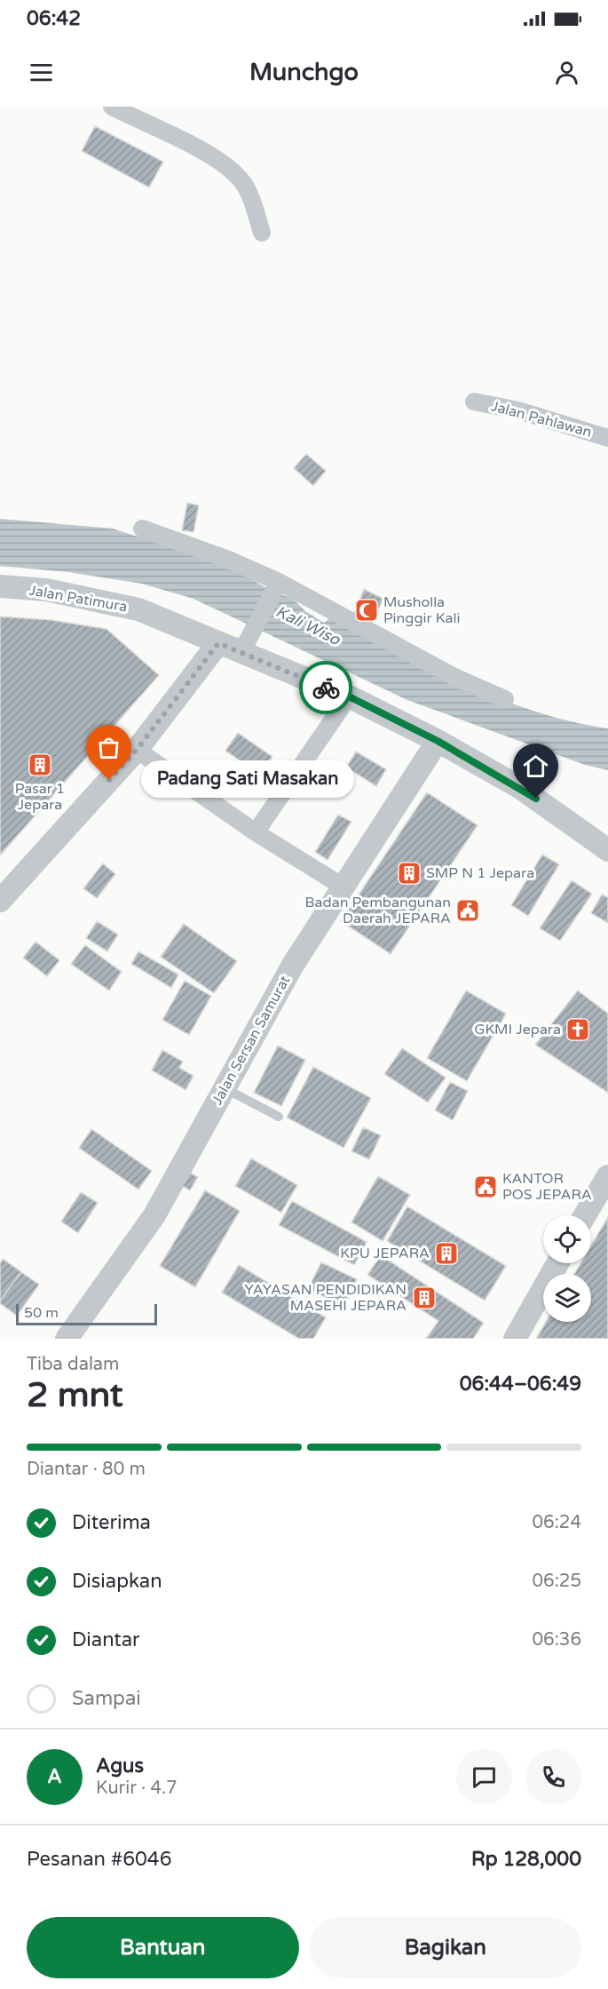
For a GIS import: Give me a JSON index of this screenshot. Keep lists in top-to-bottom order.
{
  "streets": {
    "street": ["Jalan Pahlawan", "Jalan Patimura", "Jalan Sersan Samurat"]
  },
  "crossings": [
    ["Jalan Patimura", "Jalan Sersan Samurat"]
  ],
  "water": ["Kali Wiso"],
  "places": {
    "mosque": ["Musholla Pinggir Kali"],
    "building": [
      "Pasar 1 Jepara",
      "SMP N 1 Jepara",
      "KPU JEPARA",
      "YAYASAN PENDIDIKAN MASEHI JEPARA"
    ],
    "other": ["Padang Sati Masakan"],
    "public building": ["Badan Pembangunan Daerah JEPARA", "KANTOR POS JEPARA"],
    "church": ["GKMI Jepara"]
  },
  "scale_bar": "50 m",
  "page": {
    "status": "06:42",
    "header": "Munchgo",
    "bubble": "Padang Sati Masakan",
    "scale": "50 m",
    "heading": ["2 mnt", "Tiba dalam", "06:44–06:49"],
    "panel": [
      "Agus",
      "Kurir · 4.7",
      "Pesanan #6046",
      "Rp 128,000"
    ],
    "bar": "Diantar · 80 m",
    "list": [
      ["Diterima", "06:24"],
      ["Disiapkan", "06:25"],
      ["Diantar", "06:36"],
      "Sampai"
    ],
    "round": "A",
    "buttons": ["Bantuan", "Bagikan"]
  }
}
